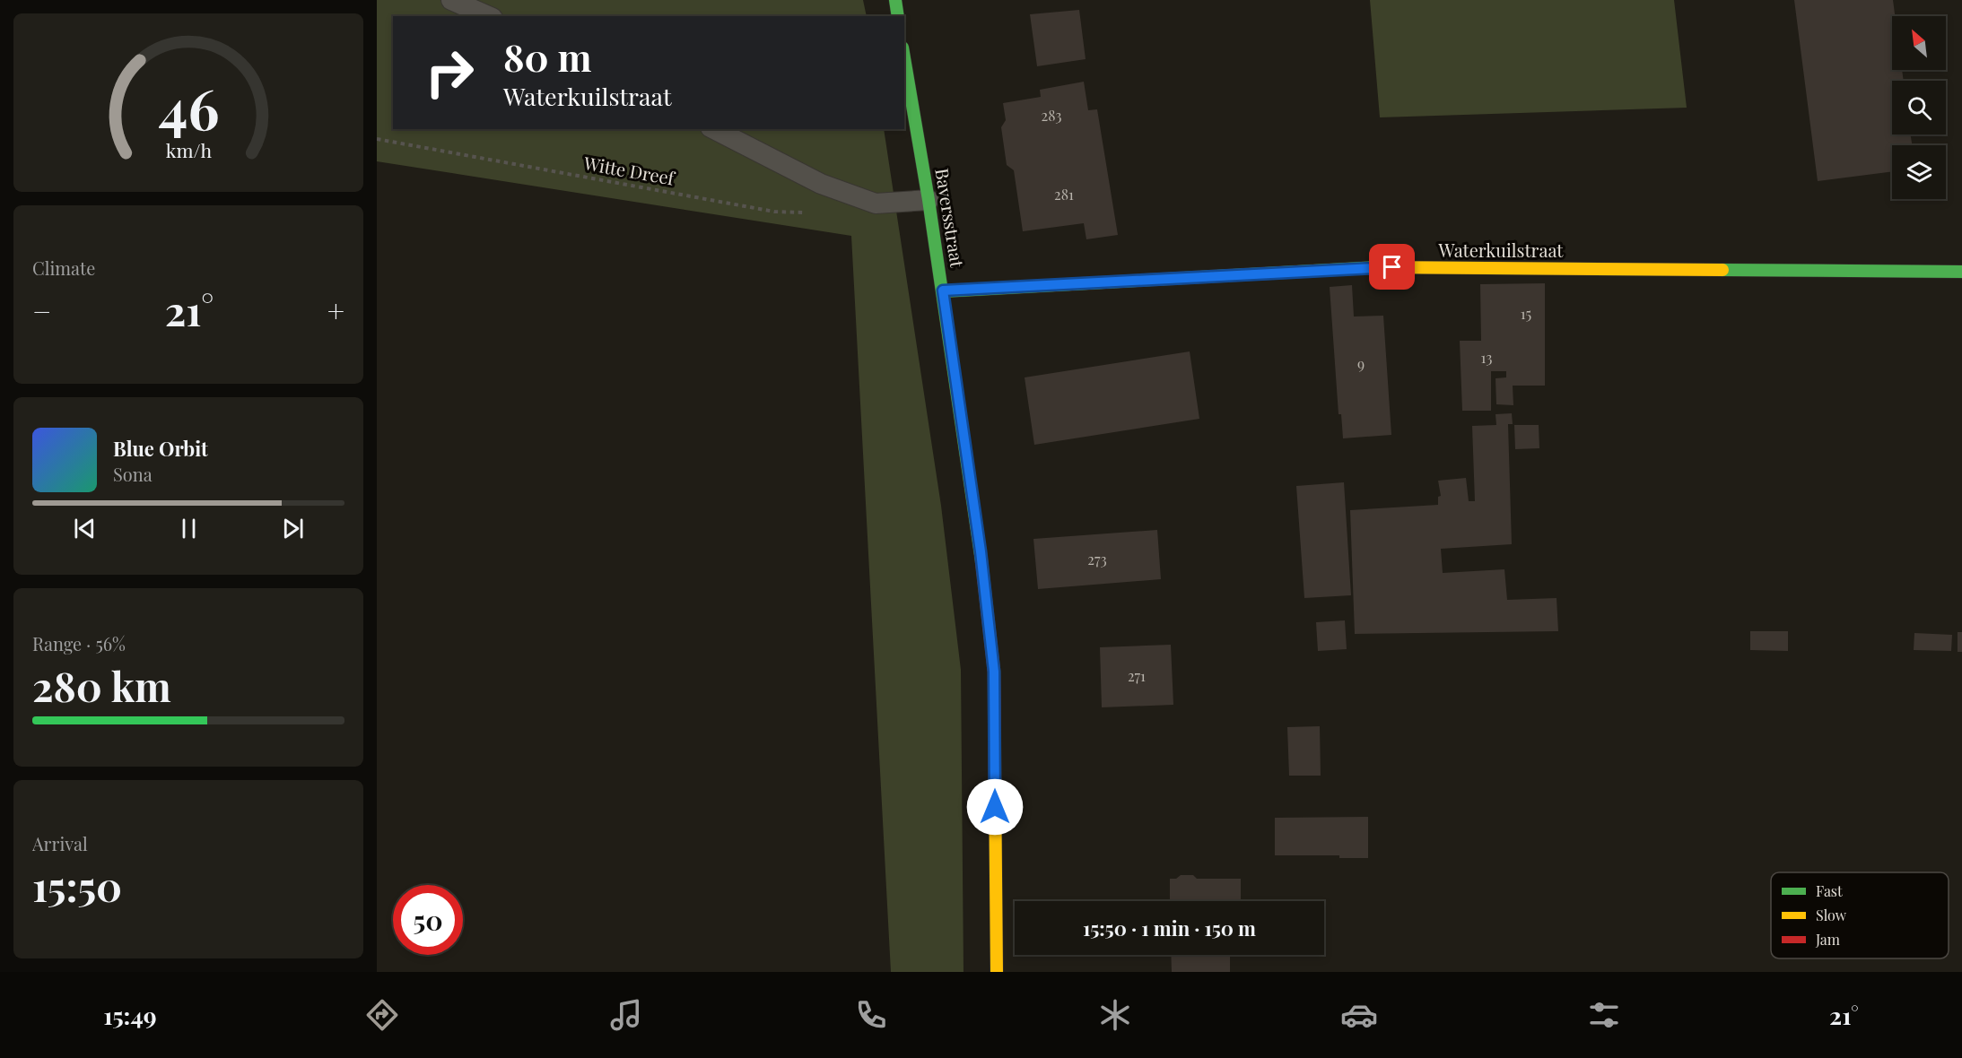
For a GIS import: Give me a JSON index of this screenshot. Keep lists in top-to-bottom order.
{
  "streets": {
    "street": ["Baversstraat", "Waterkuilstraat"],
    "path": ["Witte Dreef"]
  },
  "crossings": [
    ["Baversstraat", "Waterkuilstraat"]
  ],
  "house_numbers": [
    "283",
    "281",
    "15",
    "13",
    "9",
    "273",
    "271"
  ],
  "legend": ["Fast", "Slow", "Jam"],
  "north": "top left",
  "page": {
    "turn": ["80 m", "Waterkuilstraat"],
    "tile": [
      "Climate",
      ["Range · 56%", "280 km"],
      ["Arrival", "15:50"]
    ],
    "heat": ["−", "21°", "+"],
    "song": ["Blue Orbit", "Sona"],
    "limit": "50",
    "trip": "15:50 · 1 min · 150 m",
    "tabs": ["15:49", "21°"],
    "gauge": ["46", "km/h"]
  }
}
